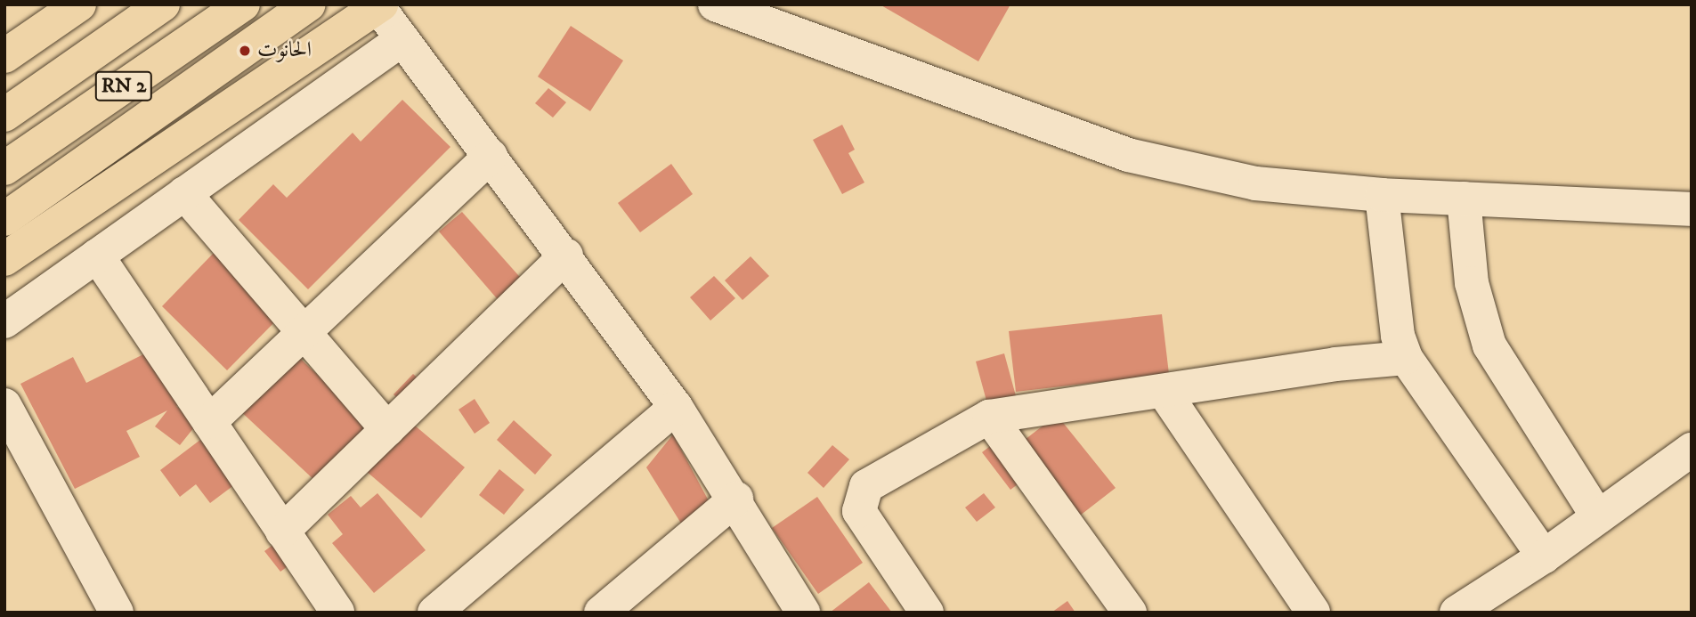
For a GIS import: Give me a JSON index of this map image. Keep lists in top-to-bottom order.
{
  "streets": {
    "highway": ["RN 2"]
  },
  "places": ["الحانوت"]
}
